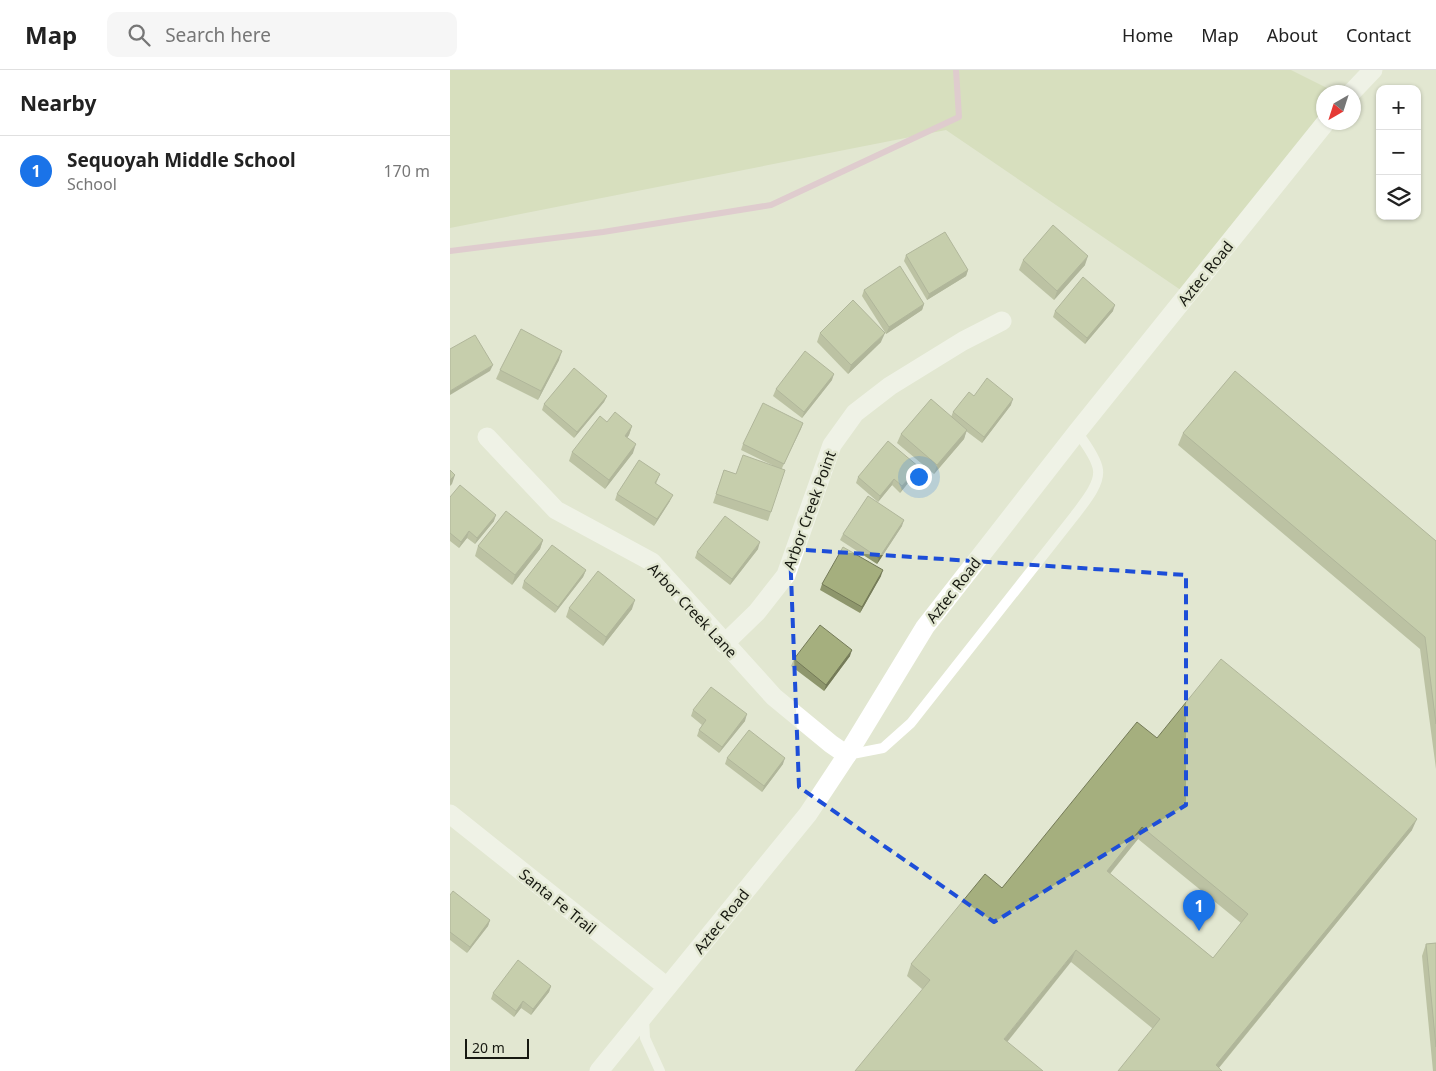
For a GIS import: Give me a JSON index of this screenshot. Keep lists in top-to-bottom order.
{
  "streets": {
    "street": [
      "Aztec Road",
      "Arbor Creek Point",
      "Arbor Creek Lane",
      "Santa Fe Trail"
    ]
  },
  "crossings": [
    ["Aztec Road", "Arbor Creek Lane"],
    ["Aztec Road", "Santa Fe Trail"],
    ["Arbor Creek Point", "Arbor Creek Lane"]
  ],
  "scale_bar": "20 m",
  "north": "bottom left",
  "page": {
    "header": "Map",
    "search": "Search here",
    "nav": [
      "Home",
      "Map",
      "About",
      "Contact"
    ],
    "heading": "Nearby",
    "map_buttons": ["+", "−"],
    "list": [
      {
        "mark": "1",
        "name": "Sequoyah Middle School",
        "note": "School",
        "value": "170 m"
      }
    ],
    "pins": "1",
    "scale": "20 m"
  }
}
